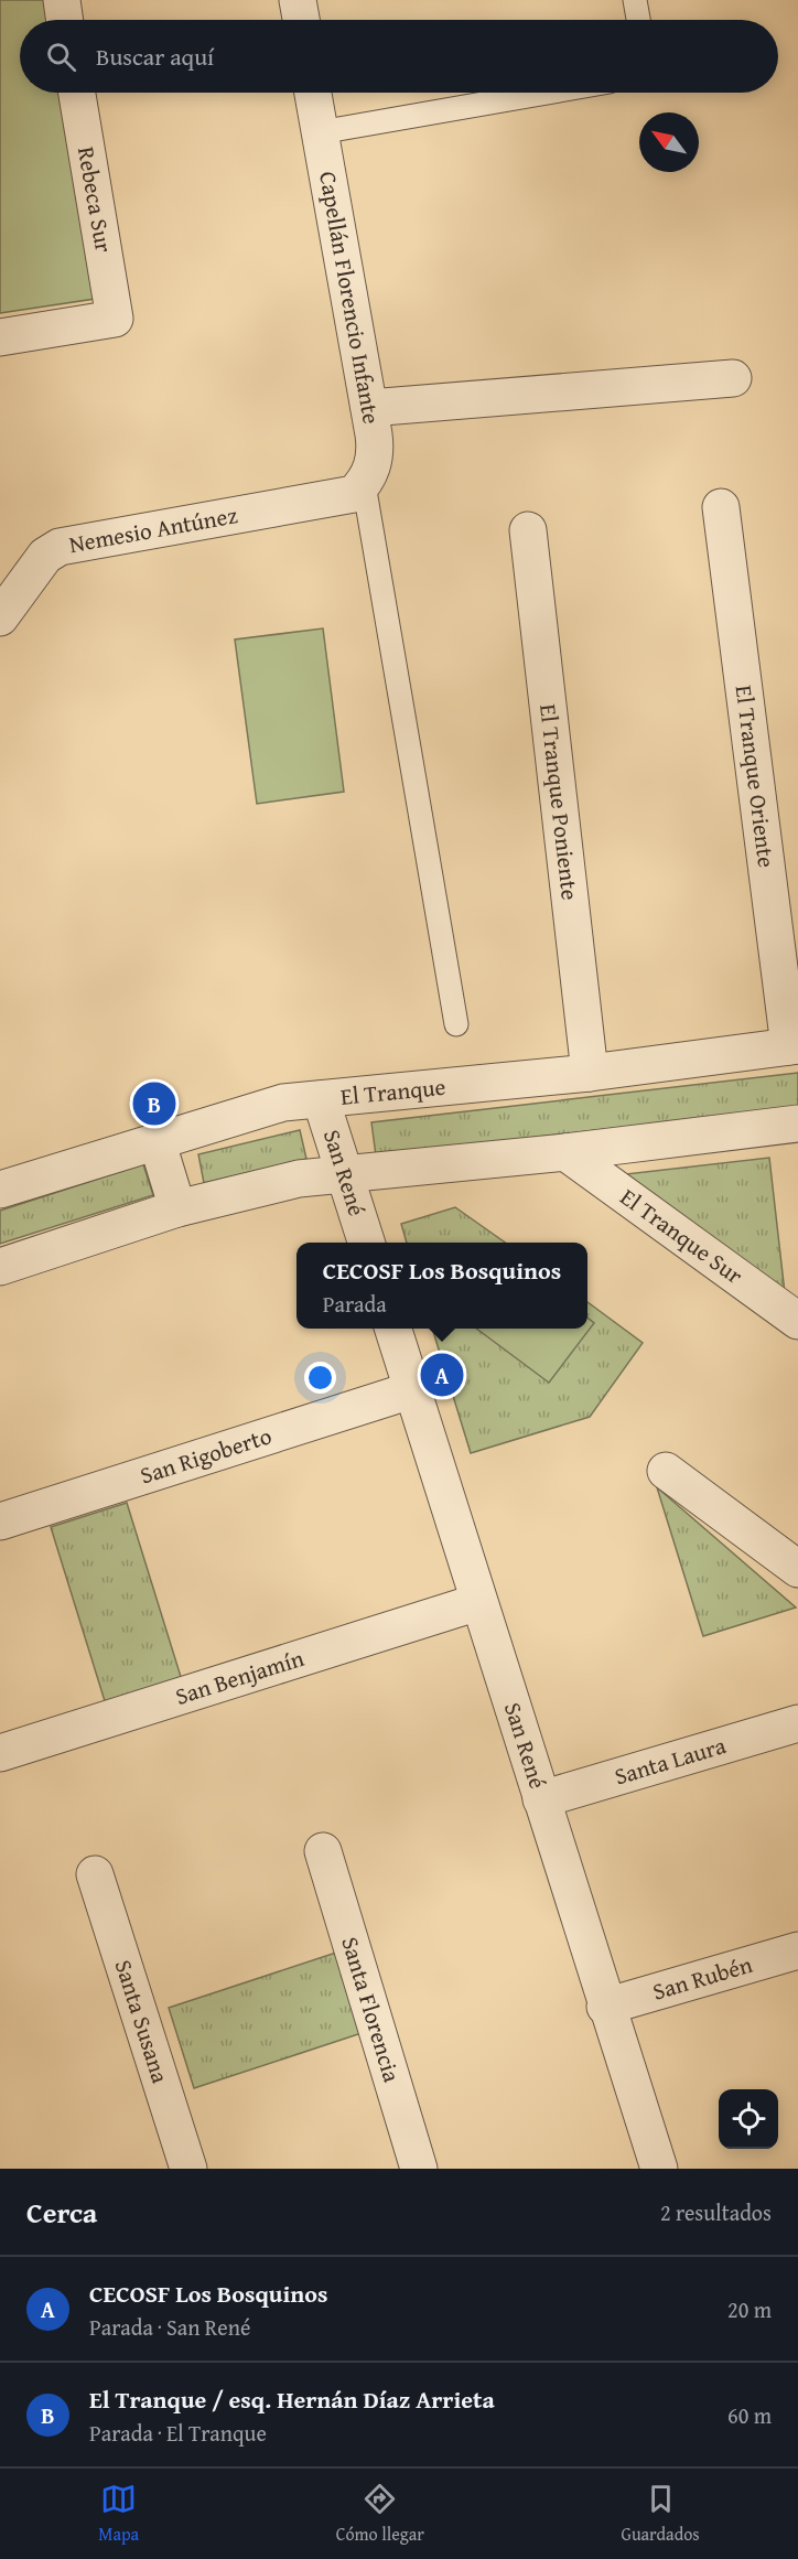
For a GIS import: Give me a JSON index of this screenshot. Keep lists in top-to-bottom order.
{
  "streets": {
    "street": [
      "Rebeca Sur",
      "Capellán Florencio Infante",
      "Nemesio Antúnez",
      "El Tranque Oriente",
      "El Tranque Poniente",
      "El Tranque",
      "San René",
      "El Tranque Sur",
      "San Rigoberto",
      "San Benjamín",
      "Santa Laura",
      "San Rubén",
      "Santa Florencia",
      "Santa Susana"
    ]
  },
  "crossings": [
    ["Capellán Florencio Infante", "Nemesio Antúnez"],
    ["El Tranque Oriente", "El Tranque"],
    ["El Tranque Poniente", "El Tranque"],
    ["El Tranque", "San René"],
    ["San René", "San Rigoberto"],
    ["San René", "San Benjamín"],
    ["San René", "Santa Laura"],
    ["San René", "San Rubén"]
  ],
  "north": "top left",
  "page": {
    "search": "Buscar aquí",
    "pins": ["B", "A"],
    "popup": ["CECOSF Los Bosquinos", "Parada"],
    "heading": ["Cerca", "2 resultados"],
    "list": [
      {
        "mark": "A",
        "name": "CECOSF Los Bosquinos",
        "note": "Parada · San René",
        "value": "20 m"
      },
      {
        "mark": "B",
        "name": "El Tranque / esq. Hernán Díaz Arrieta",
        "note": "Parada · El Tranque",
        "value": "60 m"
      }
    ],
    "nav": ["Mapa", "Cómo llegar", "Guardados"]
  }
}
